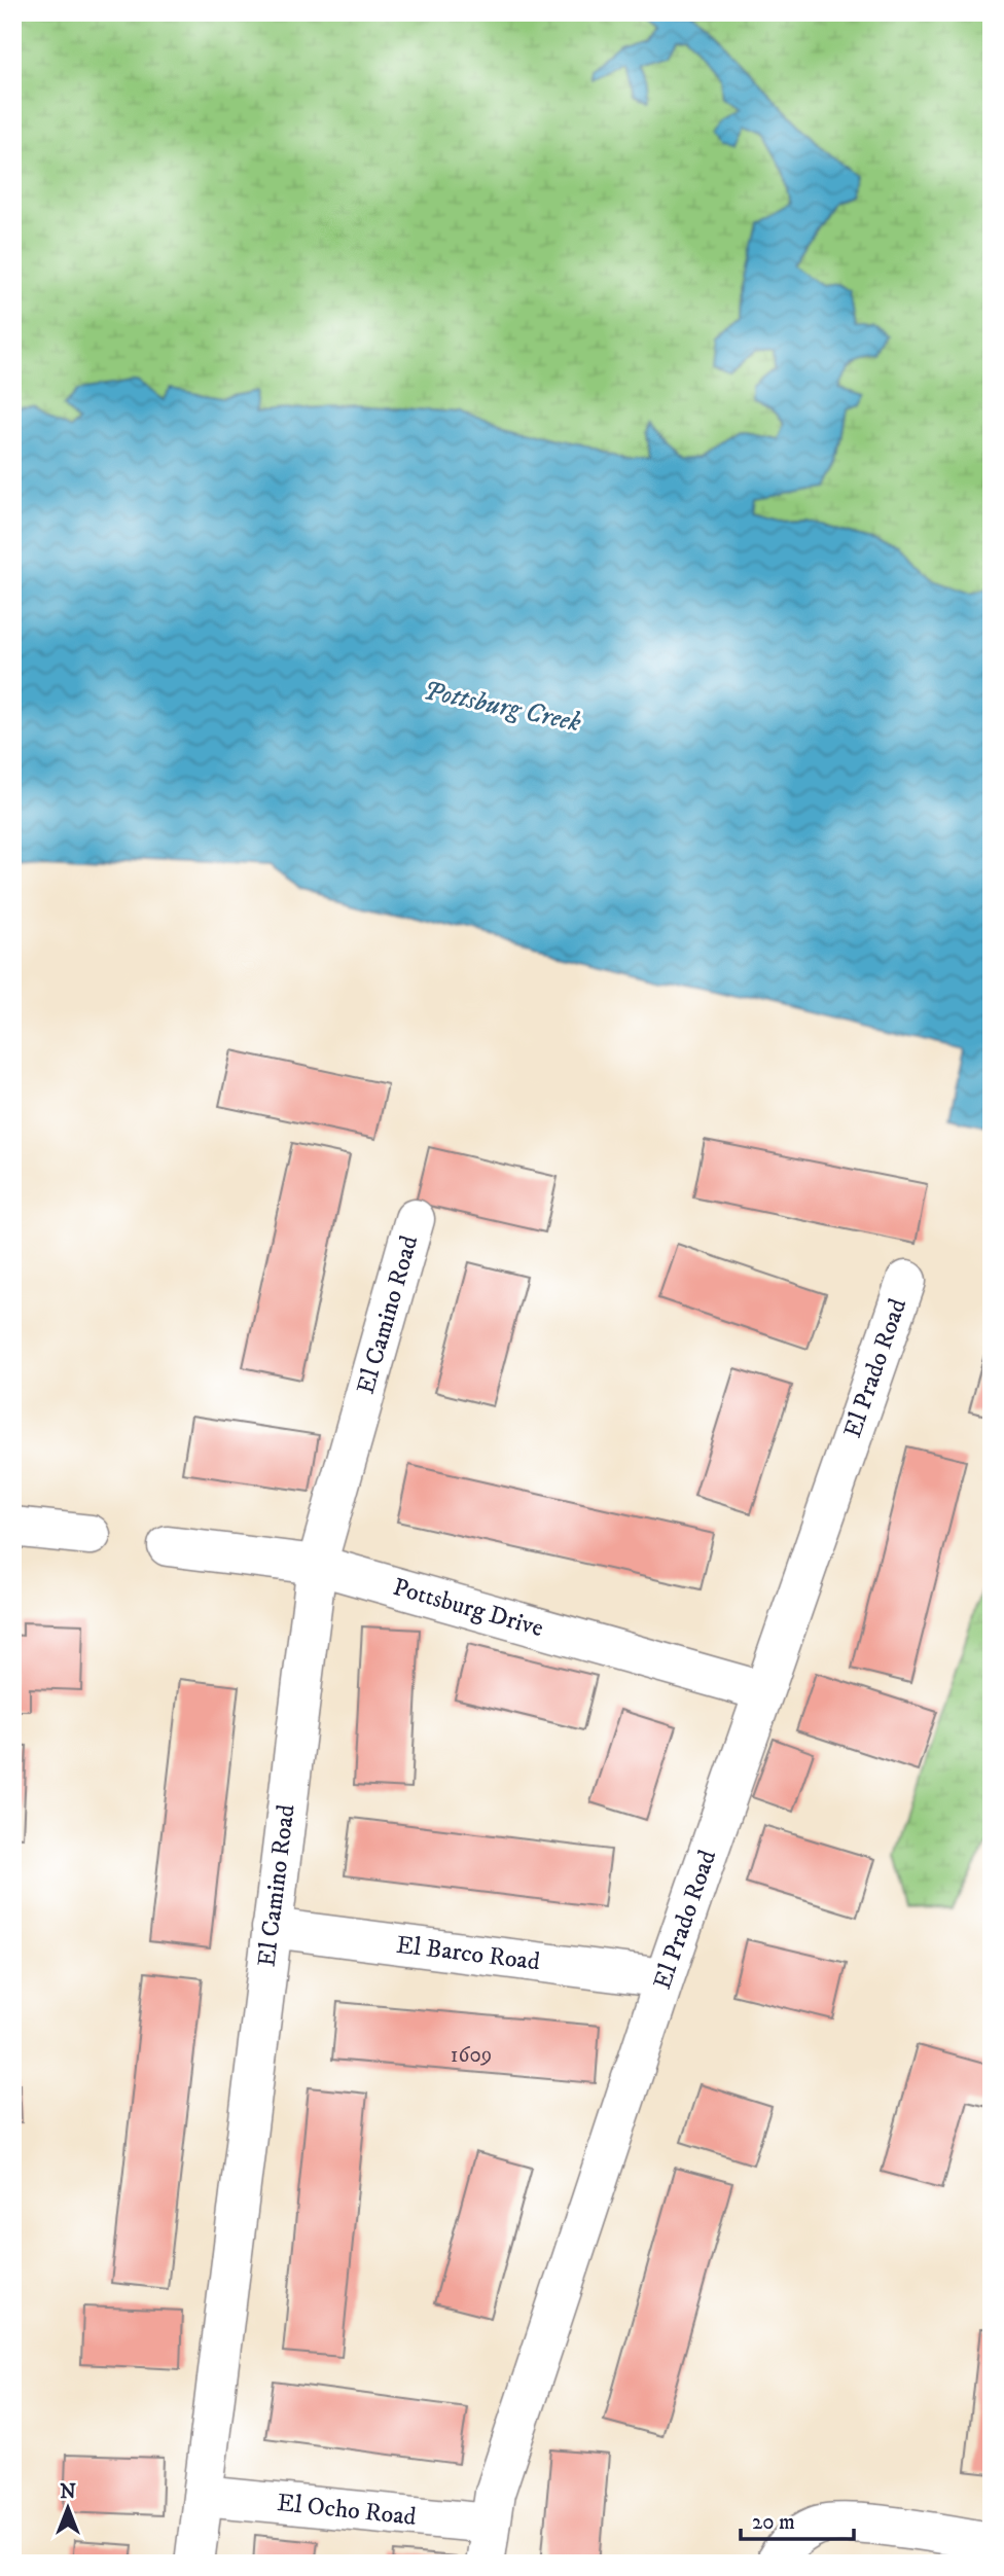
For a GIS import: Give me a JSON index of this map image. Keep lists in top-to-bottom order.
{
  "streets": {
    "street": [
      "El Camino Road",
      "El Prado Road",
      "Pottsburg Drive",
      "El Barco Road",
      "El Ocho Road"
    ]
  },
  "crossings": [
    ["El Camino Road", "Pottsburg Drive"],
    ["El Camino Road", "El Barco Road"],
    ["El Camino Road", "El Ocho Road"],
    ["El Prado Road", "Pottsburg Drive"],
    ["El Prado Road", "El Barco Road"],
    ["El Prado Road", "El Ocho Road"]
  ],
  "water": ["Pottsburg Creek"],
  "house_numbers": ["1609"],
  "scale_bar": "20 m",
  "north": "top"
}
